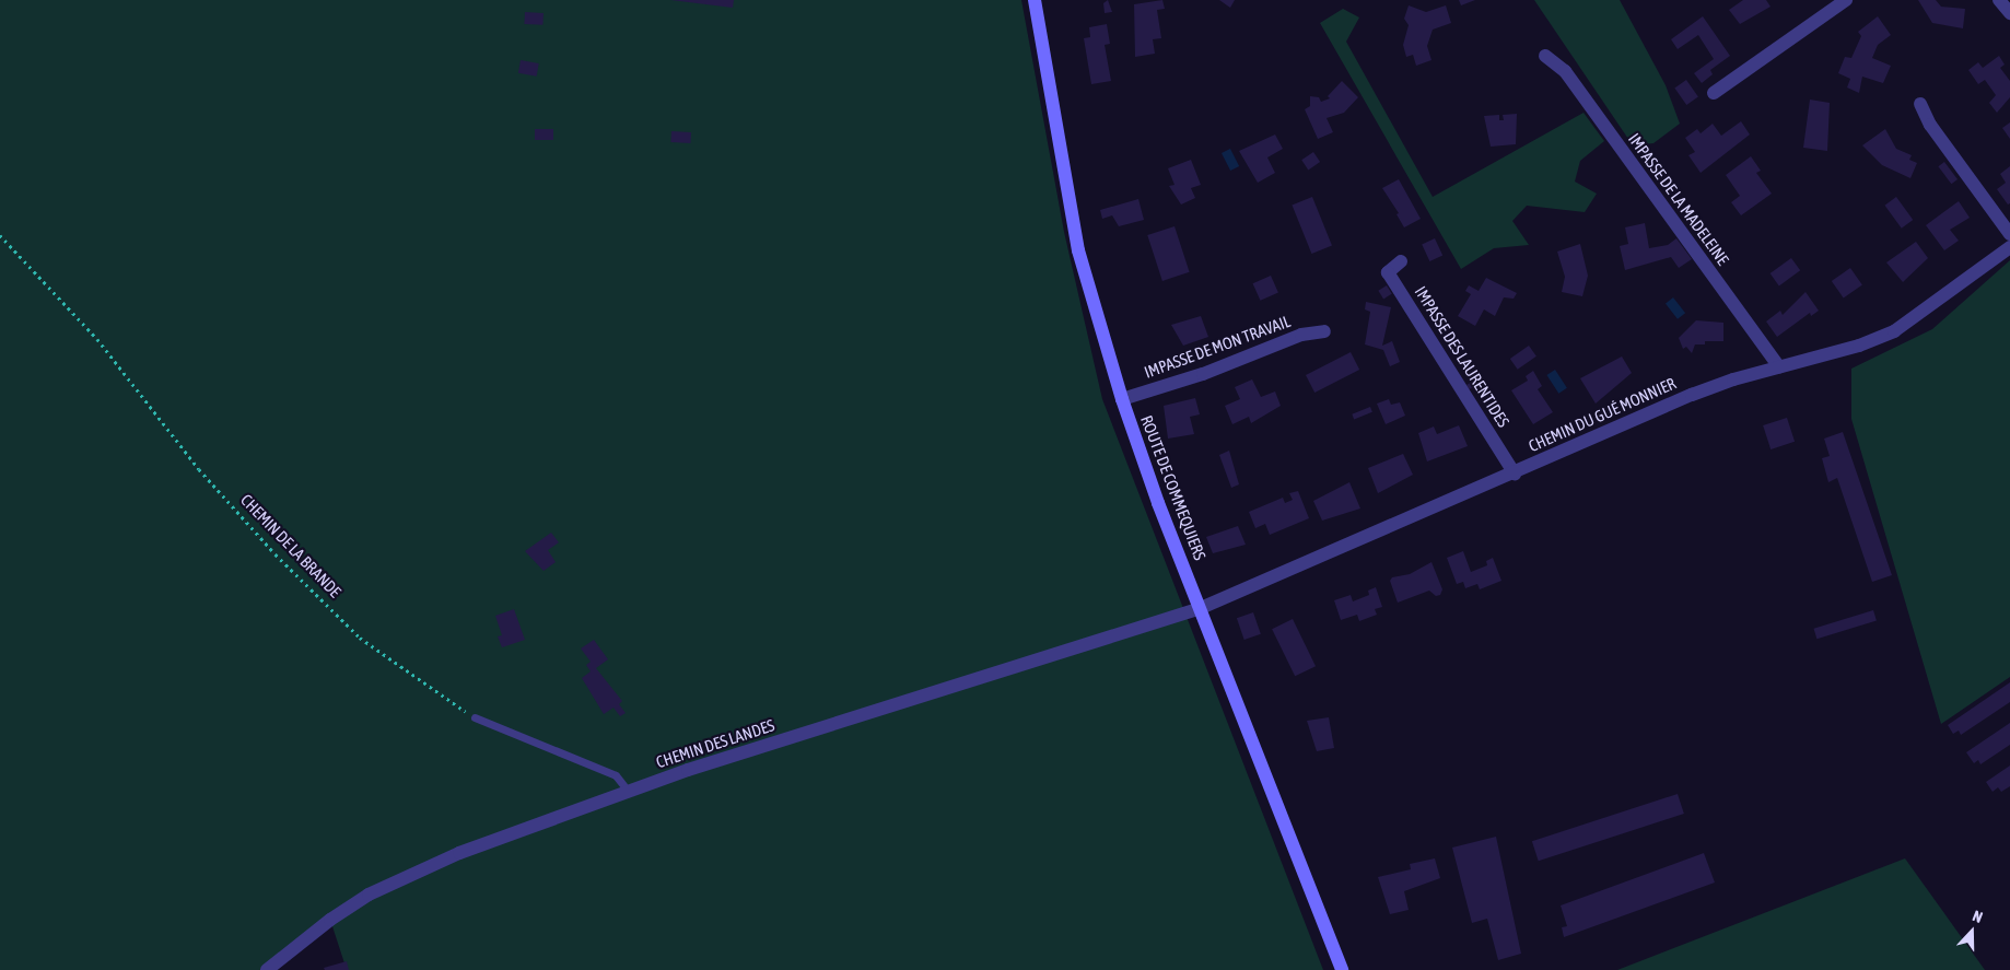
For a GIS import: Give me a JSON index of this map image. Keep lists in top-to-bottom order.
{
  "streets": {
    "street": [
      "IMPASSE DE LA MADELEINE",
      "IMPASSE DE MON TRAVAIL",
      "IMPASSE DES LAURENTIDES",
      "CHEMIN DU GUÉ MONNIER",
      "ROUTE DE COMMEQUIERS",
      "CHEMIN DES LANDES"
    ],
    "path": ["CHEMIN DE LA BRANDE"]
  },
  "crossings": [
    ["IMPASSE DE LA MADELEINE", "CHEMIN DU GUÉ MONNIER"],
    ["IMPASSE DE MON TRAVAIL", "ROUTE DE COMMEQUIERS"],
    ["IMPASSE DES LAURENTIDES", "CHEMIN DU GUÉ MONNIER"],
    ["CHEMIN DU GUÉ MONNIER", "ROUTE DE COMMEQUIERS"],
    ["CHEMIN DU GUÉ MONNIER", "CHEMIN DES LANDES"],
    ["ROUTE DE COMMEQUIERS", "CHEMIN DES LANDES"]
  ],
  "north": "top"
}
